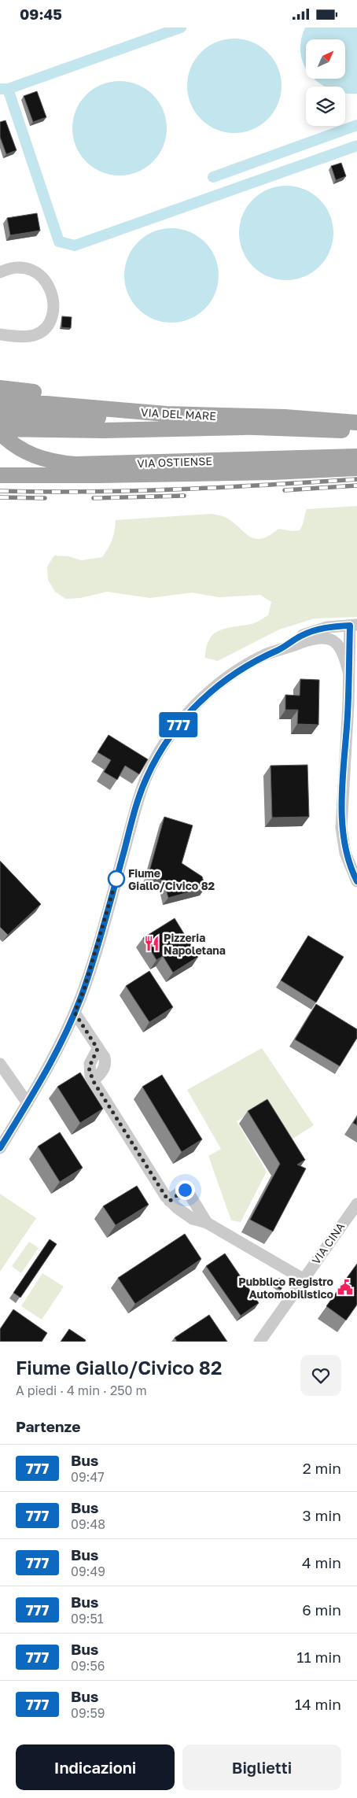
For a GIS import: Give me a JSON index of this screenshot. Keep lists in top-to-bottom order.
{
  "streets": {
    "main road": ["VIA DEL MARE", "VIA OSTIENSE"],
    "street": ["VIA CINA"]
  },
  "places": {
    "other": ["Fiume Giallo/Civico 82"],
    "restaurant": ["Pizzeria Napoletana"],
    "public building": ["Pubblico Registro Automobilistico"]
  },
  "lines": ["bus line 777"],
  "north": "top right",
  "page": {
    "status": "09:45",
    "on_map": "777",
    "heading": [
      ["Fiume Giallo/Civico 82", "A piedi · 4 min · 250 m"],
      "Partenze"
    ],
    "list": [
      {
        "mark": "777",
        "name": "Bus",
        "note": "09:47",
        "value": "2 min"
      },
      {
        "mark": "777",
        "name": "Bus",
        "note": "09:48",
        "value": "3 min"
      },
      {
        "mark": "777",
        "name": "Bus",
        "note": "09:49",
        "value": "4 min"
      },
      {
        "mark": "777",
        "name": "Bus",
        "note": "09:51",
        "value": "6 min"
      },
      {
        "mark": "777",
        "name": "Bus",
        "note": "09:56",
        "value": "11 min"
      },
      {
        "mark": "777",
        "name": "Bus",
        "note": "09:59",
        "value": "14 min"
      }
    ],
    "buttons": ["Indicazioni", "Biglietti"]
  }
}
